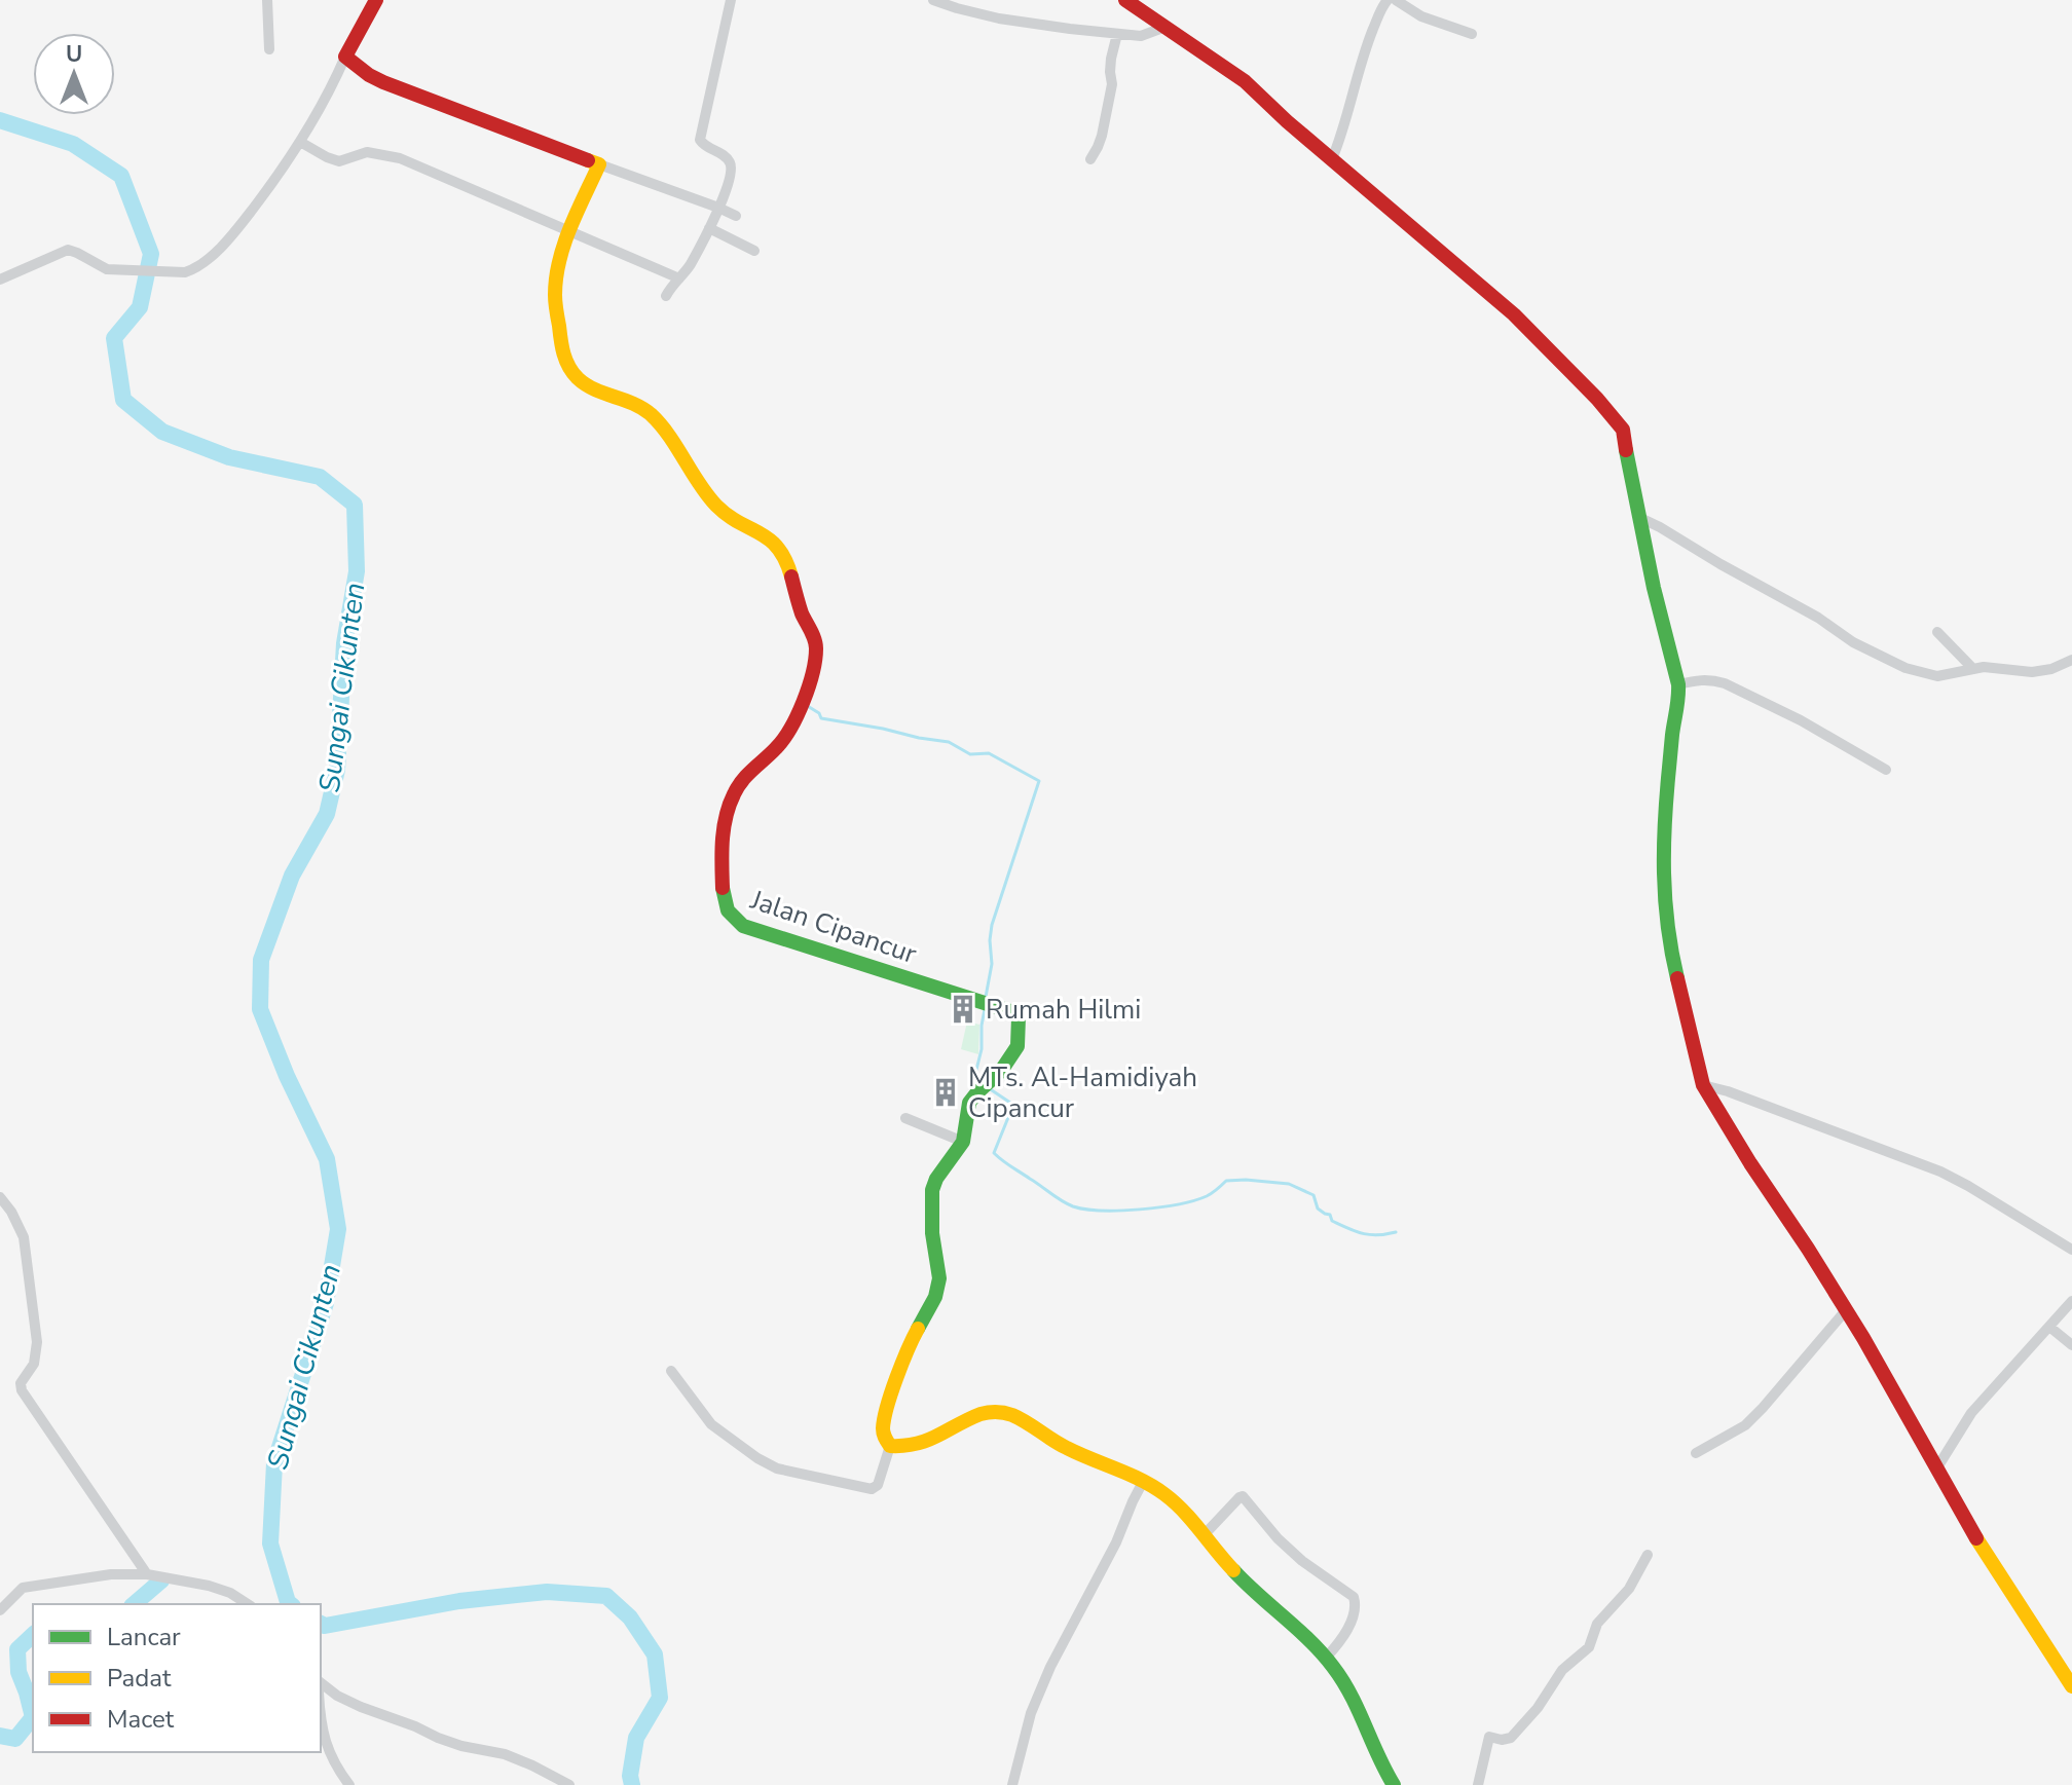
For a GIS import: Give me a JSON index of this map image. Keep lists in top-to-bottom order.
{
  "streets": {
    "street": ["Jalan Cipancur"]
  },
  "water": ["Sungai Cikunten"],
  "places": {
    "building": ["Rumah Hilmi", "MTs. Al-Hamidiyah Cipancur"]
  },
  "legend": ["Lancar", "Padat", "Macet"],
  "north": "top"
}
